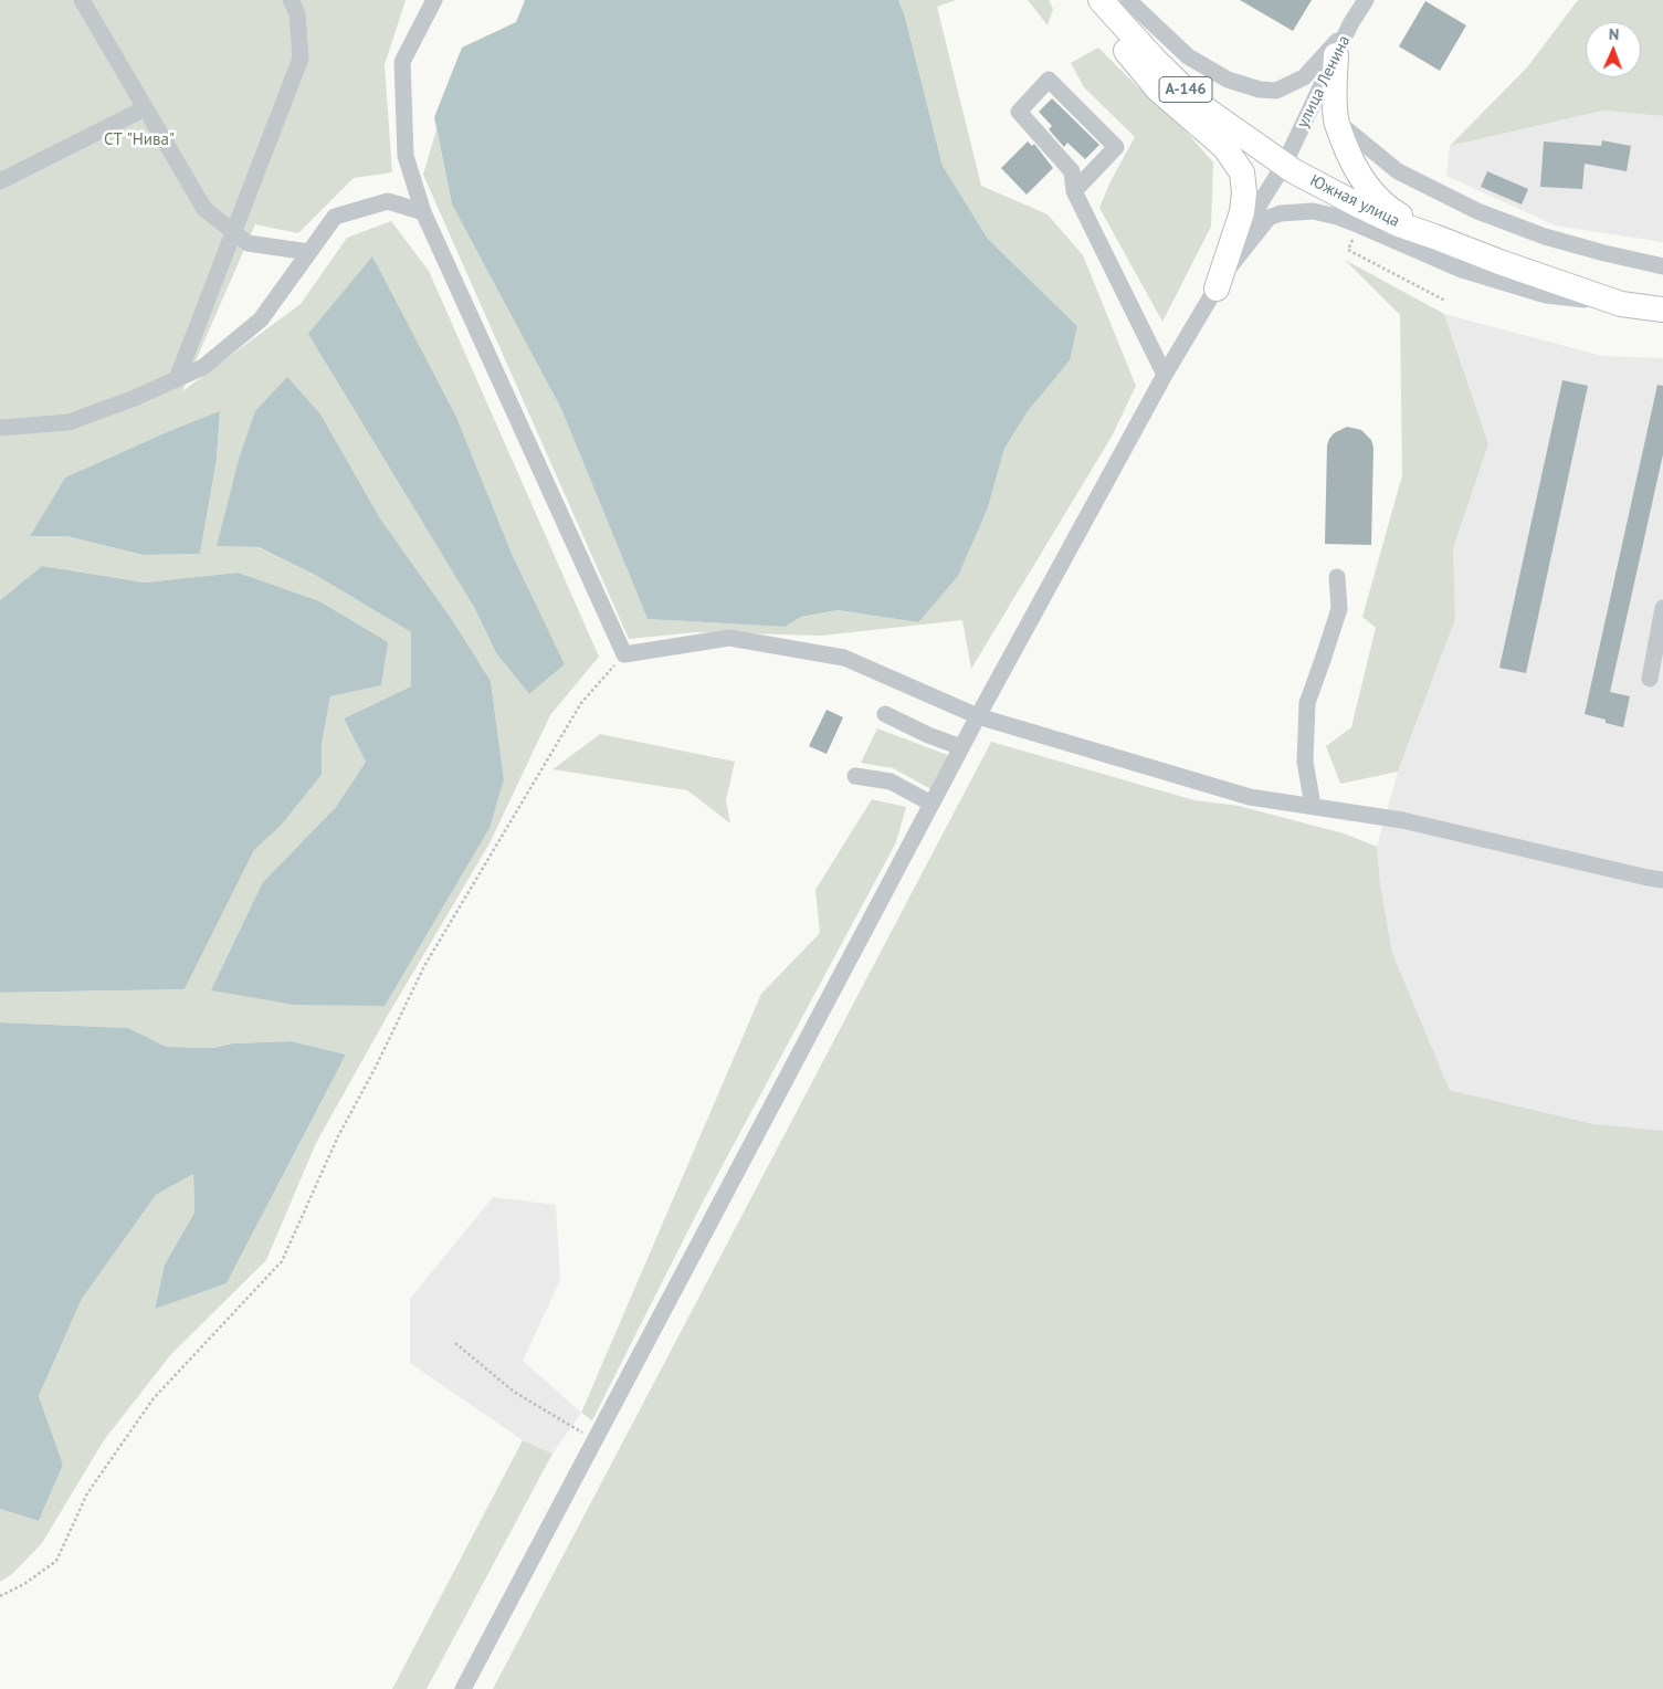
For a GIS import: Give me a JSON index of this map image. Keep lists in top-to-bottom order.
{
  "streets": {
    "highway": ["А-146", "Южная улица"],
    "street": ["улица Ленина"]
  },
  "crossings": [
    ["улица Ленина", "Южная улица"]
  ],
  "parks": ["СТ \"Нива\""],
  "north": "top"
}
